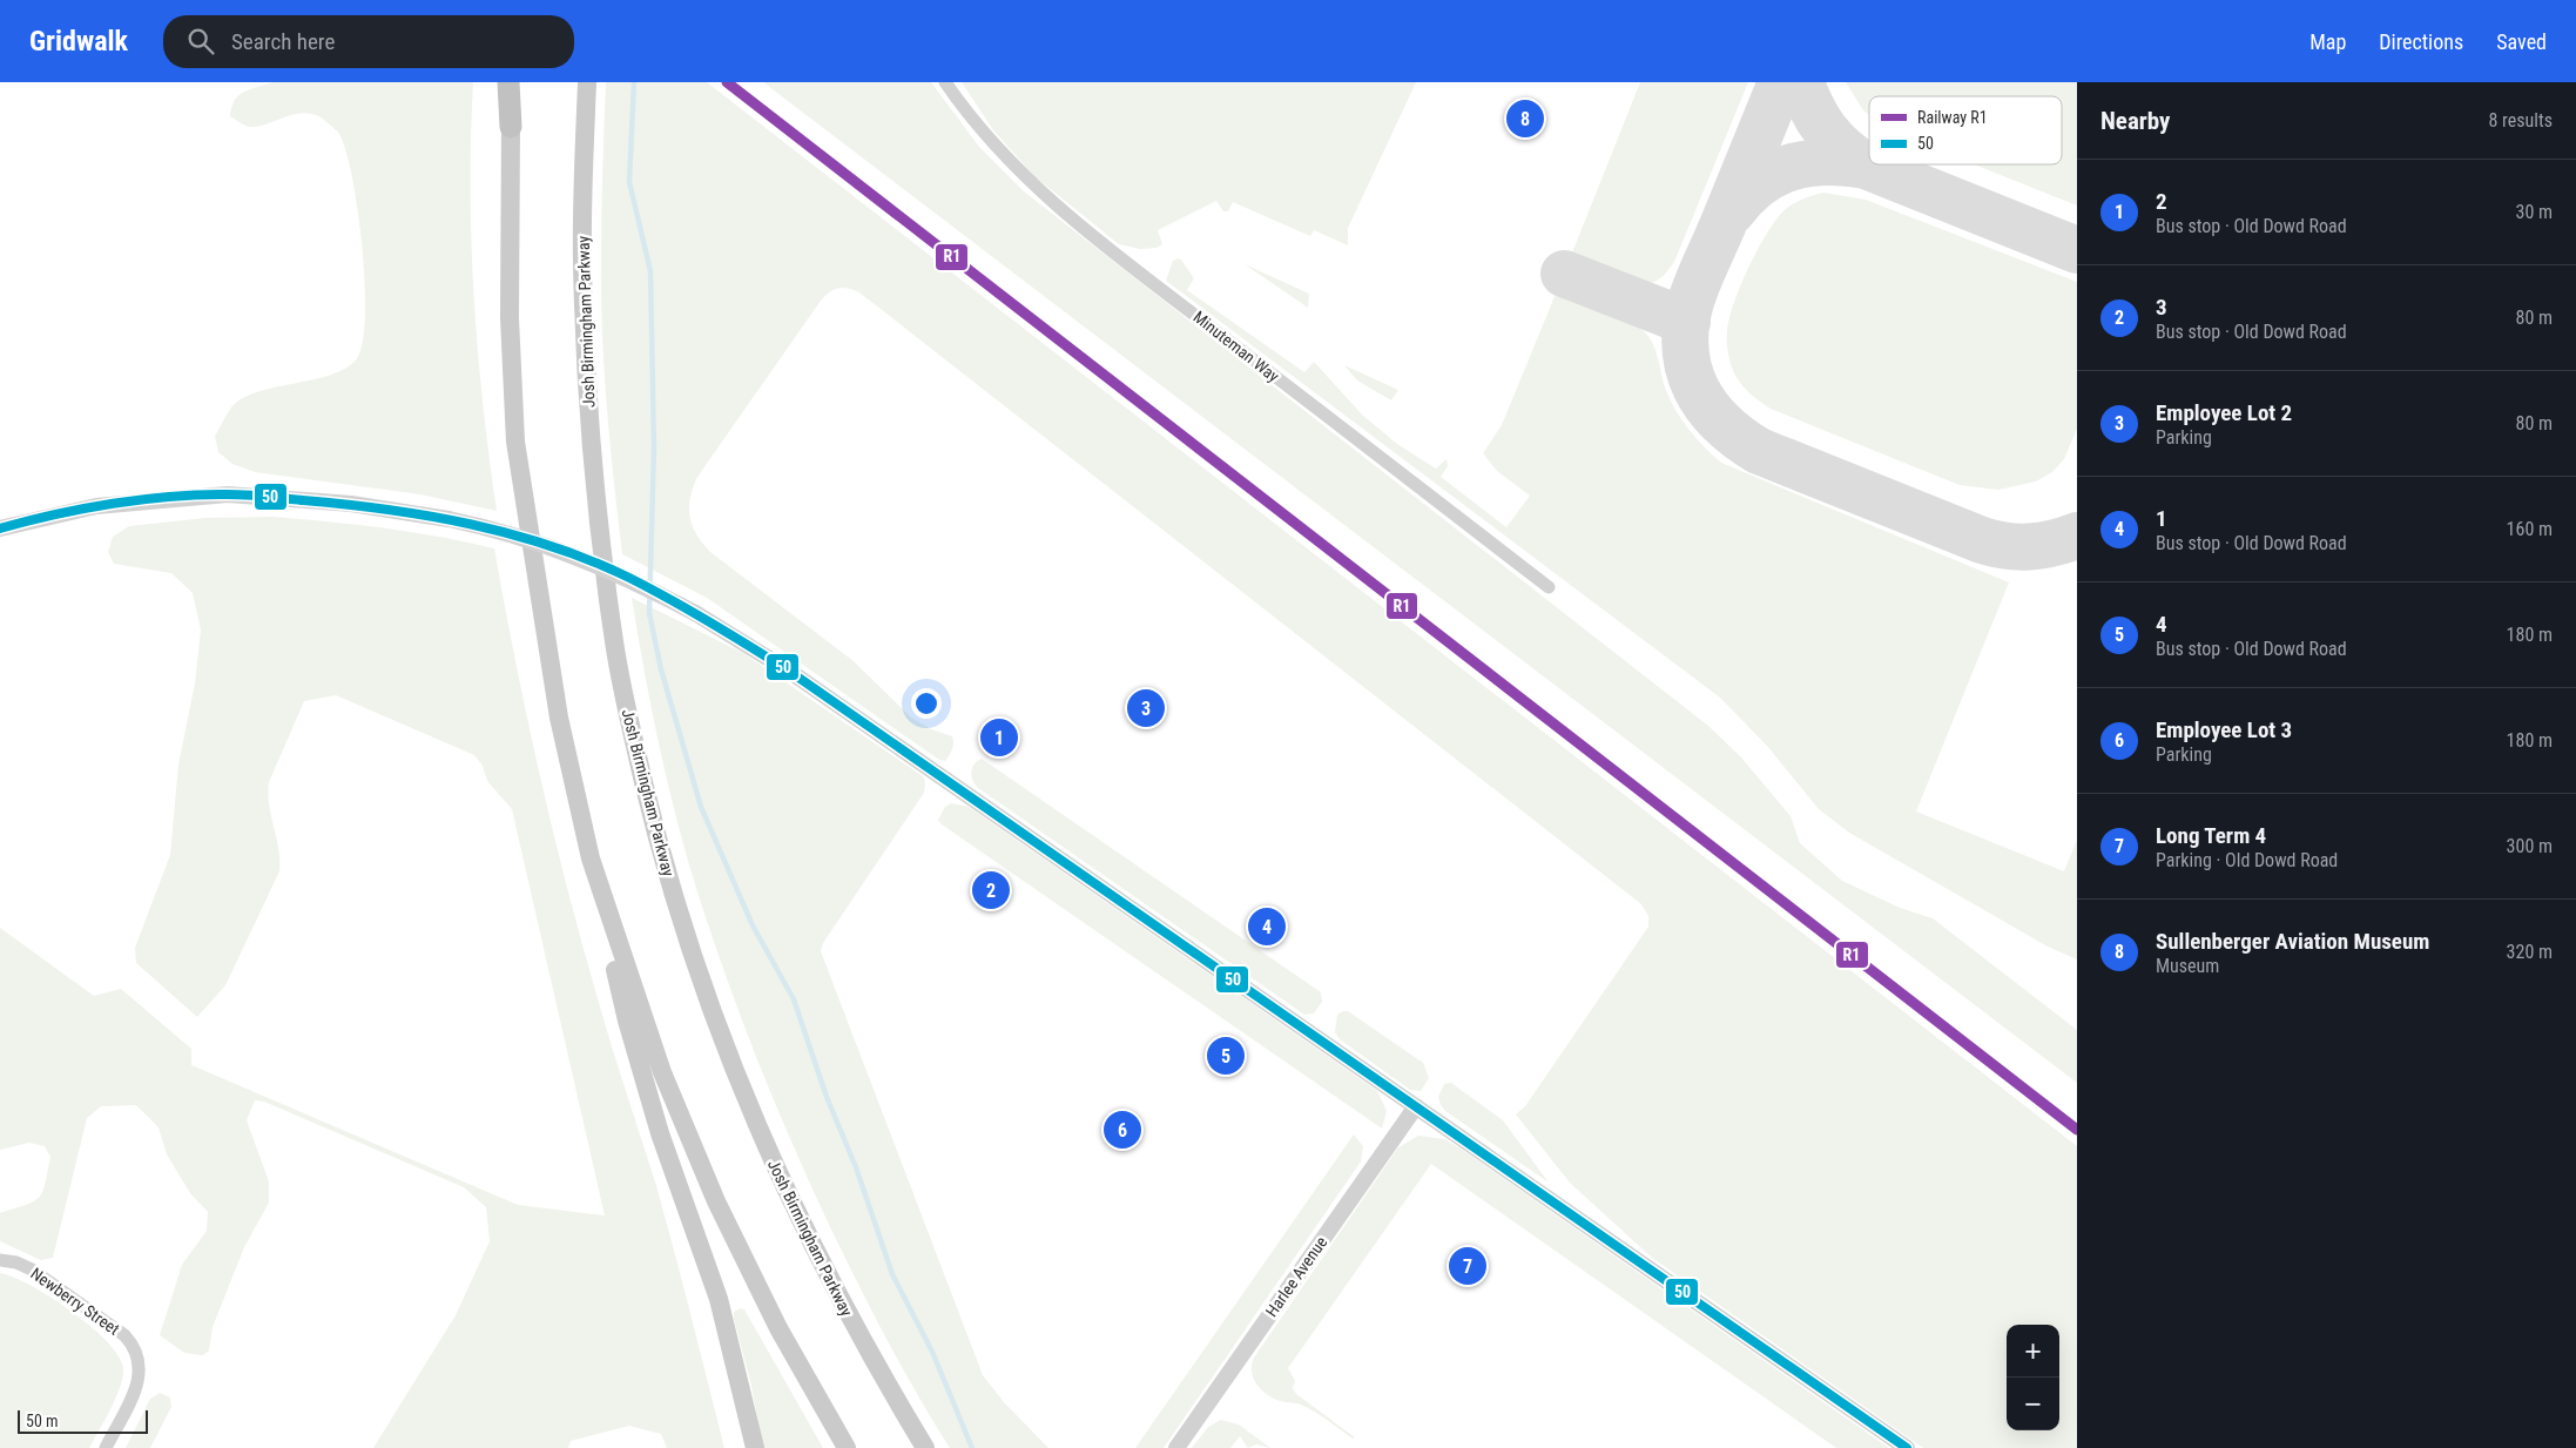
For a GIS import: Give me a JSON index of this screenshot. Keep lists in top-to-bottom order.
{
  "streets": {
    "main road": ["Josh Birmingham Parkway"],
    "street": ["Minuteman Way", "Harlee Avenue", "Newberry Street"]
  },
  "lines": ["rail line R1", "transit line 50"],
  "legend": ["Railway R1", "50"],
  "scale_bar": "50 m",
  "page": {
    "header": "Gridwalk",
    "search": "Search here",
    "nav": ["Map", "Directions", "Saved"],
    "heading": ["Nearby", "8 results"],
    "pins": [
      "8",
      "3",
      "1",
      "2",
      "4",
      "5",
      "6",
      "7"
    ],
    "list": [
      {
        "mark": "1",
        "name": "2",
        "note": "Bus stop · Old Dowd Road",
        "value": "30 m"
      },
      {
        "mark": "2",
        "name": "3",
        "note": "Bus stop · Old Dowd Road",
        "value": "80 m"
      },
      {
        "mark": "3",
        "name": "Employee Lot 2",
        "note": "Parking",
        "value": "80 m"
      },
      {
        "mark": "4",
        "name": "1",
        "note": "Bus stop · Old Dowd Road",
        "value": "160 m"
      },
      {
        "mark": "5",
        "name": "4",
        "note": "Bus stop · Old Dowd Road",
        "value": "180 m"
      },
      {
        "mark": "6",
        "name": "Employee Lot 3",
        "note": "Parking",
        "value": "180 m"
      },
      {
        "mark": "7",
        "name": "Long Term 4",
        "note": "Parking · Old Dowd Road",
        "value": "300 m"
      },
      {
        "mark": "8",
        "name": "Sullenberger Aviation Museum",
        "note": "Museum",
        "value": "320 m"
      }
    ],
    "map_buttons": ["+", "−"],
    "scale": "50 m"
  }
}
